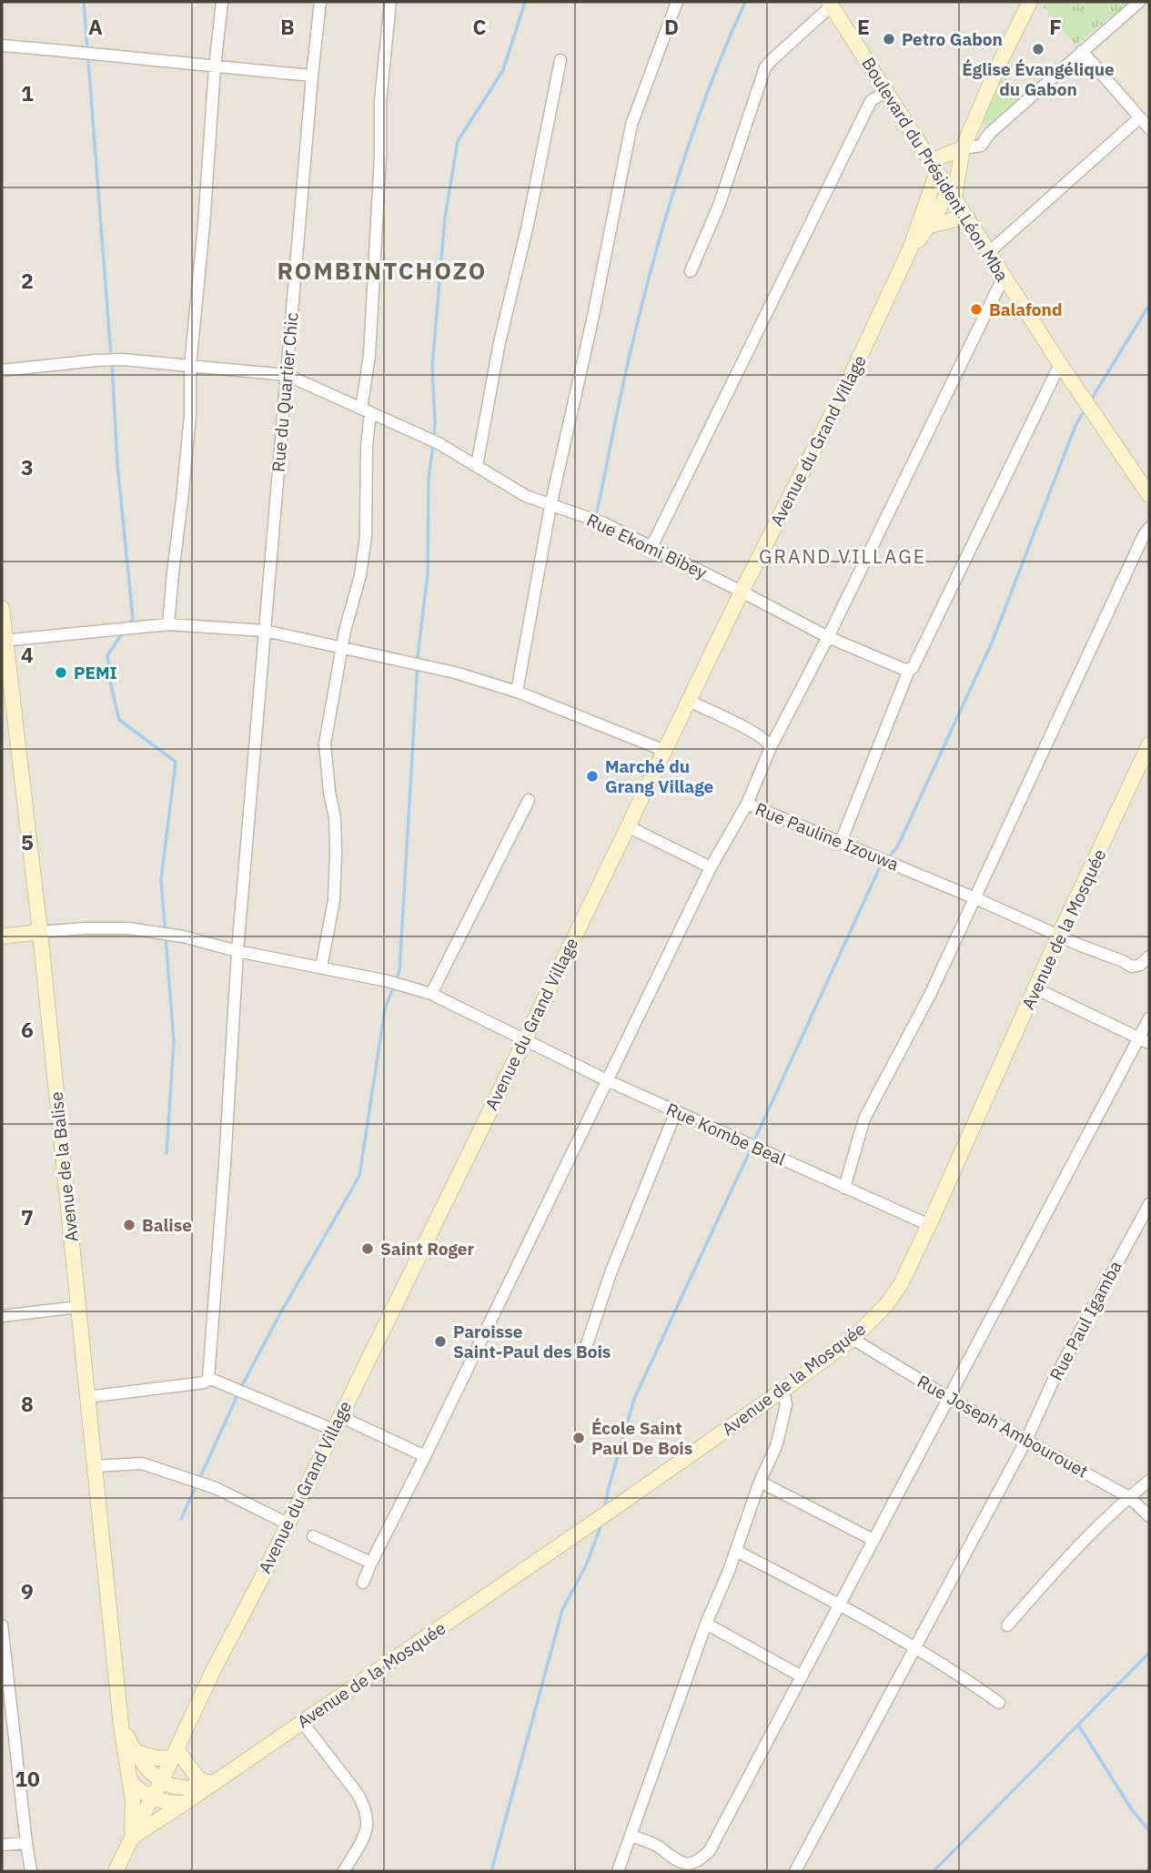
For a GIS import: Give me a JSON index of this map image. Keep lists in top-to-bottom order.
{
  "streets": {
    "street": [
      "Boulevard du Président Léon Mba",
      "Rue du Quartier Chic",
      "Avenue du Grand Village",
      "Rue Ekomi Bibey",
      "Rue Pauline Izouwa",
      "Avenue de la Mosquée",
      "Rue Kombe Beal",
      "Avenue de la Balise",
      "Rue Paul Igamba",
      "Rue Joseph Ambourouet"
    ]
  },
  "crossings": [
    ["Boulevard du Président Léon Mba", "Avenue du Grand Village"],
    ["Rue du Quartier Chic", "Rue Ekomi Bibey"],
    ["Rue du Quartier Chic", "Rue Kombe Beal"],
    ["Avenue du Grand Village", "Rue Ekomi Bibey"],
    ["Avenue du Grand Village", "Avenue de la Mosquée"],
    ["Avenue du Grand Village", "Rue Kombe Beal"],
    ["Avenue du Grand Village", "Avenue de la Balise"],
    ["Rue Pauline Izouwa", "Avenue de la Mosquée"],
    ["Rue Pauline Izouwa", "Rue Kombe Beal"],
    ["Avenue de la Mosquée", "Rue Kombe Beal"],
    ["Avenue de la Mosquée", "Avenue de la Balise"],
    ["Avenue de la Mosquée", "Rue Joseph Ambourouet"],
    ["Rue Kombe Beal", "Avenue de la Balise"],
    ["Rue Paul Igamba", "Rue Joseph Ambourouet"]
  ],
  "districts": ["ROMBINTCHOZO", "GRAND VILLAGE"],
  "places": [
    "Petro Gabon",
    "Église Évangélique du Gabon",
    "Balafond",
    "PEMI",
    "Marché du Grang Village",
    "Balise",
    "Saint Roger",
    "Paroisse Saint-Paul des Bois",
    "École Saint Paul De Bois"
  ],
  "grid": {
    "columns": [
      "A",
      "B",
      "C",
      "D",
      "E",
      "F"
    ],
    "rows": [
      "1",
      "2",
      "3",
      "4",
      "5",
      "6",
      "7",
      "8",
      "9",
      "10"
    ]
  }
}
